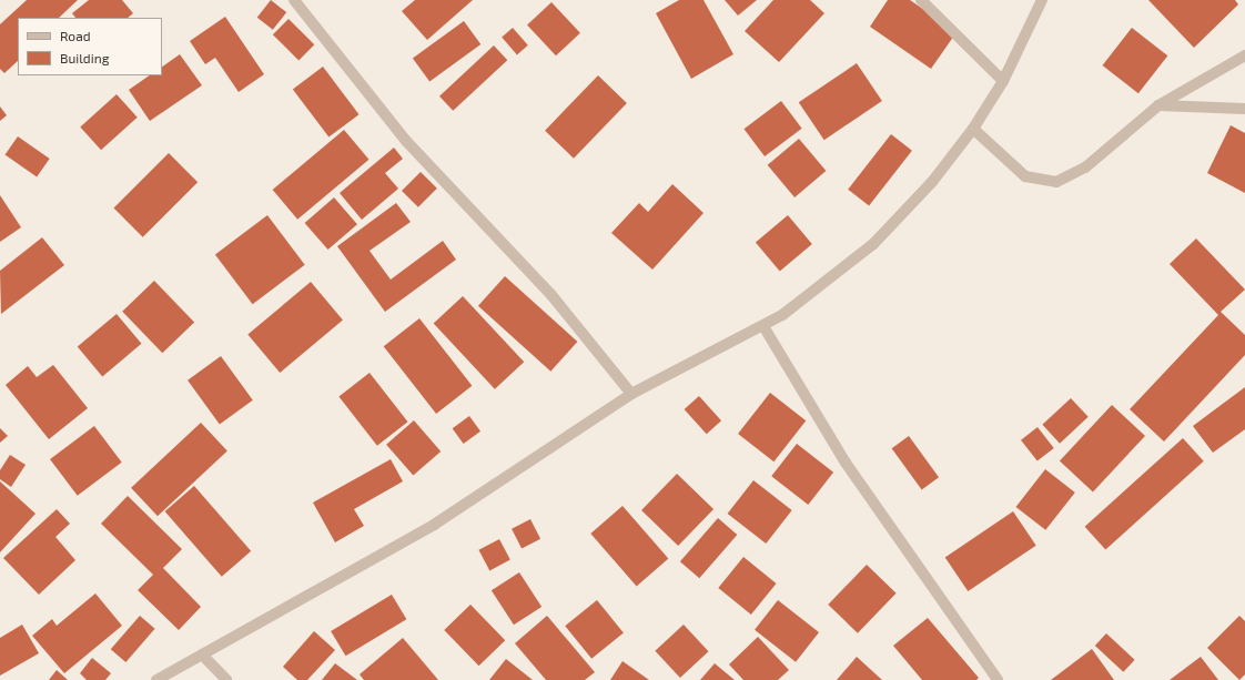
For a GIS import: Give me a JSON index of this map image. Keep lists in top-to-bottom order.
{
  "legend": ["Road", "Building"]
}
